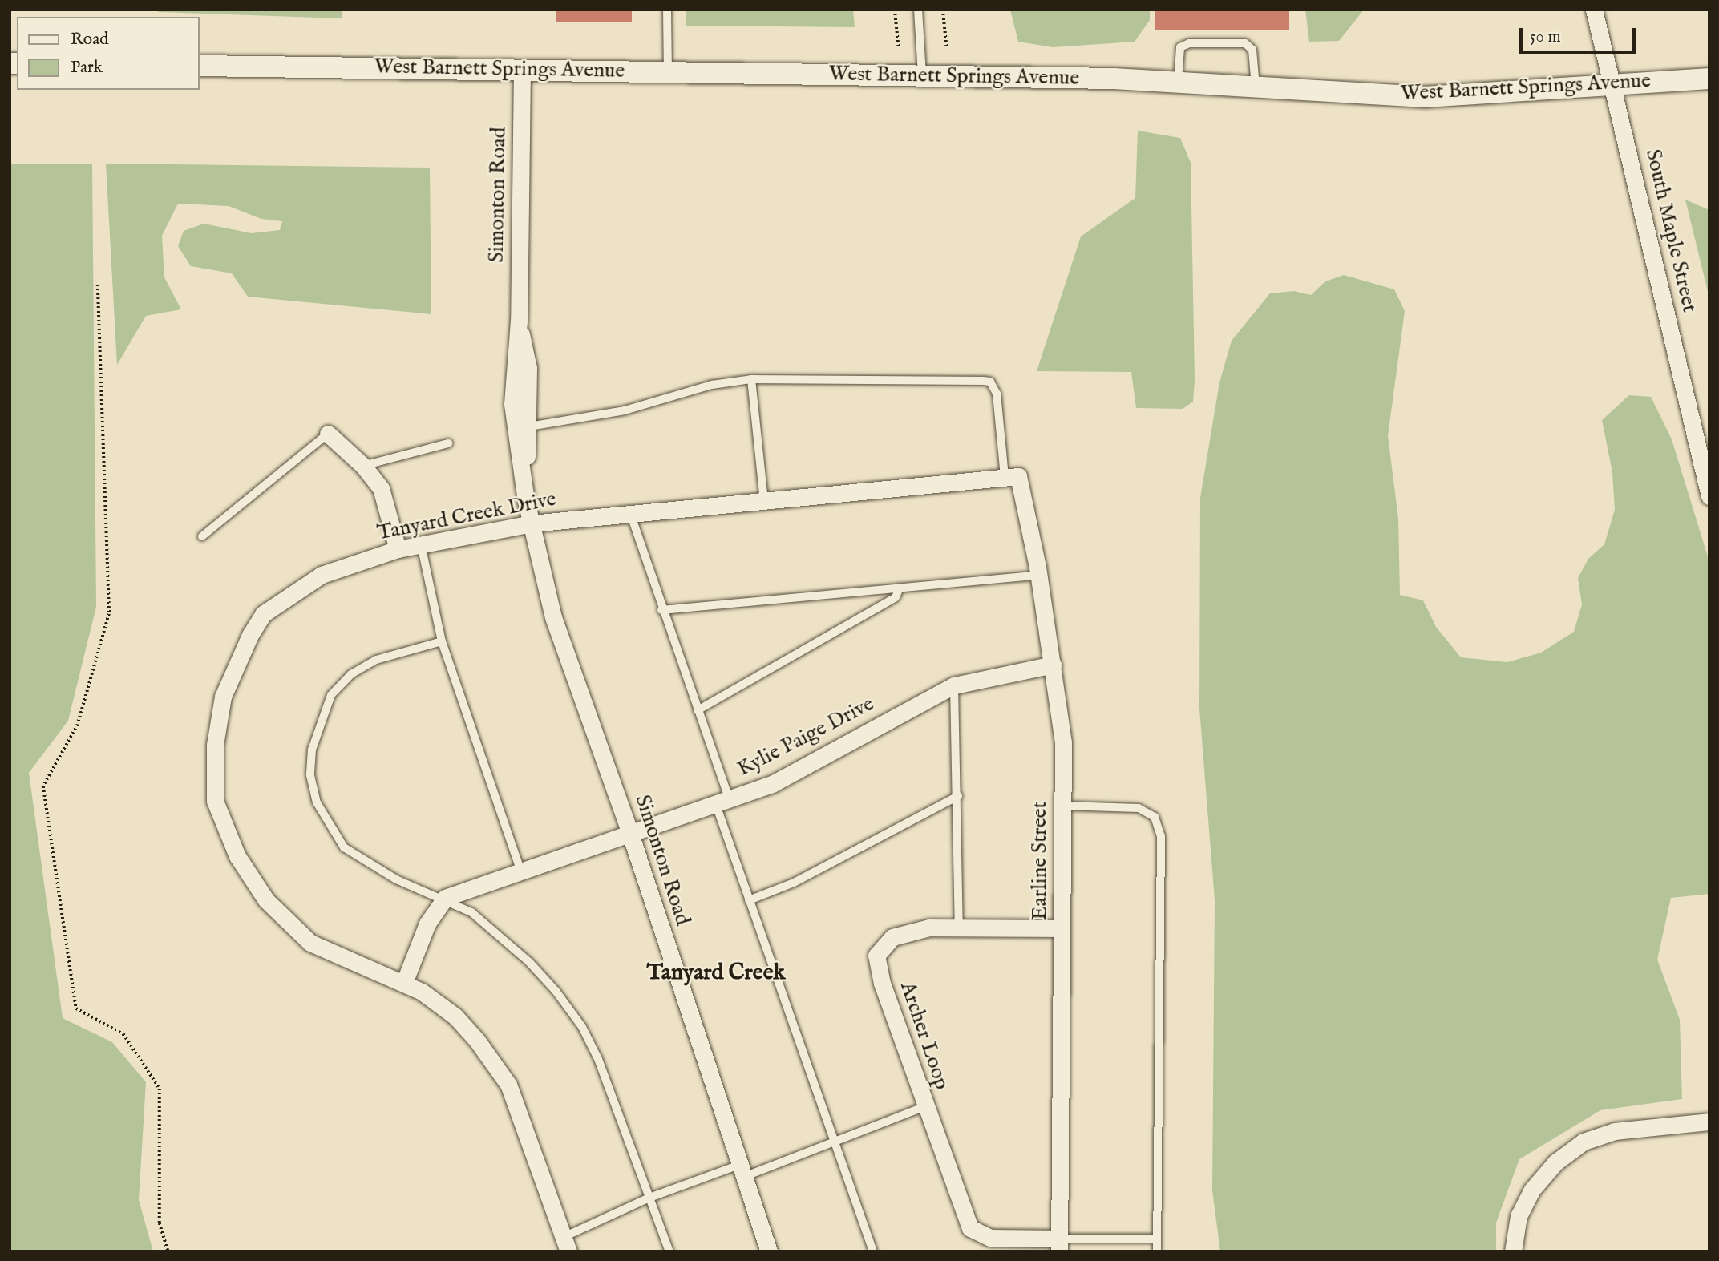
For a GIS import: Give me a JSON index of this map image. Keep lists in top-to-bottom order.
{
  "streets": {
    "street": [
      "West Barnett Springs Avenue",
      "Simonton Road",
      "South Maple Street",
      "Tanyard Creek Drive",
      "Kylie Paige Drive",
      "Earline Street",
      "Archer Loop"
    ]
  },
  "crossings": [
    ["West Barnett Springs Avenue", "Simonton Road"],
    ["West Barnett Springs Avenue", "South Maple Street"],
    ["Simonton Road", "Tanyard Creek Drive"],
    ["Simonton Road", "Kylie Paige Drive"],
    ["Tanyard Creek Drive", "Earline Street"],
    ["Kylie Paige Drive", "Earline Street"],
    ["Earline Street", "Archer Loop"]
  ],
  "districts": ["Tanyard Creek"],
  "legend": ["Road", "Park"],
  "scale_bar": "50 m"
}
